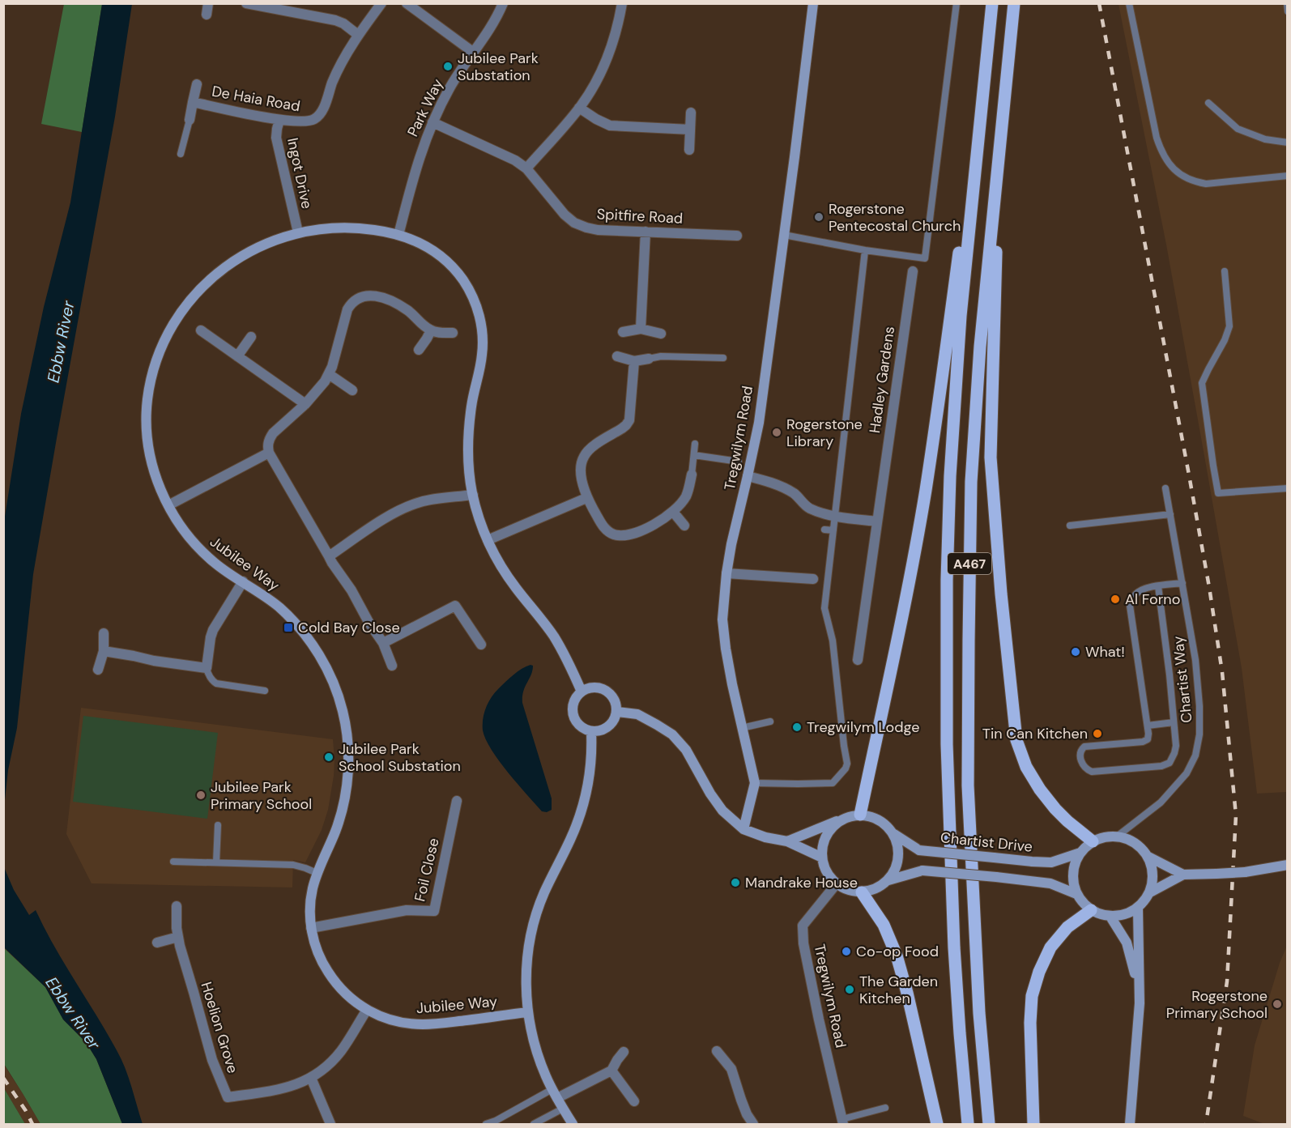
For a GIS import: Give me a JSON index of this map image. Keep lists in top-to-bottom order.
{
  "streets": {
    "main road": ["A467"],
    "street": [
      "De Haia Road",
      "Park Way",
      "Ingot Drive",
      "Spitfire Road",
      "Hadley Gardens",
      "Tregwilym Road",
      "Jubilee Way",
      "Chartist Drive",
      "Foil Close",
      "Hoelion Grove"
    ],
    "lane": ["Chartist Way"]
  },
  "crossings": [
    ["De Haia Road", "Ingot Drive"],
    ["Park Way", "Spitfire Road"],
    ["Park Way", "Jubilee Way"],
    ["Ingot Drive", "Jubilee Way"],
    ["Tregwilym Road", "Chartist Drive"],
    ["Jubilee Way", "Foil Close"],
    ["Jubilee Way", "Hoelion Grove"],
    ["Chartist Way", "Chartist Drive"]
  ],
  "water": ["Ebbw River"],
  "places": {
    "other": [
      "Jubilee Park Substation",
      "Rogerstone Pentecostal Church",
      "Rogerstone Library",
      "Al Forno",
      "What!",
      "Tregwilym Lodge",
      "Tin Can Kitchen",
      "Jubilee Park School Substation",
      "Jubilee Park Primary School",
      "Mandrake House",
      "Co-op Food",
      "The Garden Kitchen",
      "Rogerstone Primary School"
    ],
    "transit": ["Cold Bay Close"]
  }
}
